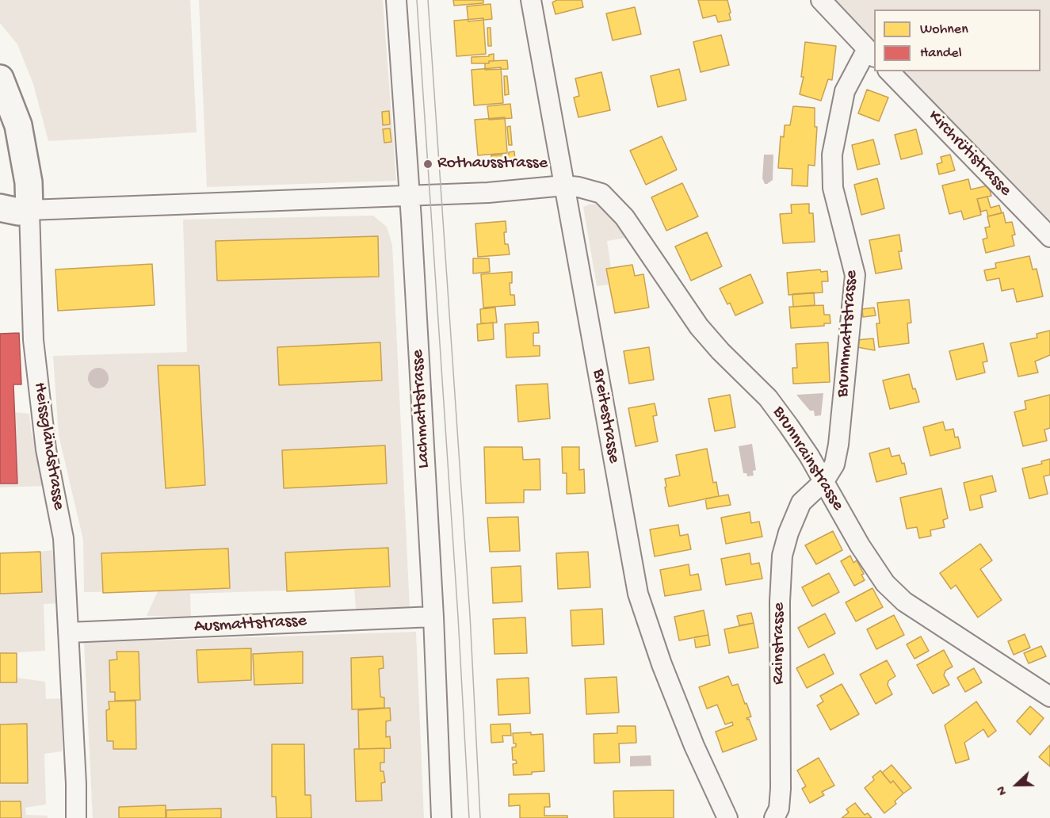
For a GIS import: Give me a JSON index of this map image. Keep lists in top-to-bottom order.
{
  "streets": {
    "street": [
      "Kirchrütistrasse",
      "Brunnmattstrasse",
      "Lachmattstrasse",
      "Breitestrasse",
      "Heissgländstrasse",
      "Brunnrainstrasse",
      "Ausmattstrasse",
      "Rainstrasse"
    ]
  },
  "crossings": [
    ["Brunnmattstrasse", "Brunnrainstrasse"],
    ["Brunnmattstrasse", "Rainstrasse"],
    ["Lachmattstrasse", "Ausmattstrasse"],
    ["Breitestrasse", "Brunnrainstrasse"],
    ["Heissgländstrasse", "Ausmattstrasse"],
    ["Brunnrainstrasse", "Rainstrasse"]
  ],
  "places": ["Rothausstrasse"],
  "legend": ["Wohnen", "Handel"],
  "north": "left"
}
